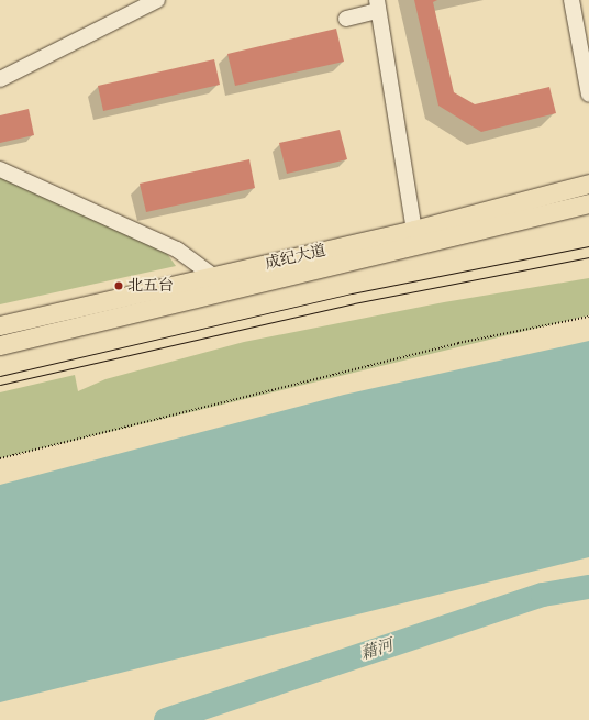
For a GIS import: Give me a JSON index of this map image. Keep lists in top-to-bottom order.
{
  "streets": {
    "main road": ["成纪大道"]
  },
  "water": ["藉河"],
  "places": ["北五台"]
}
